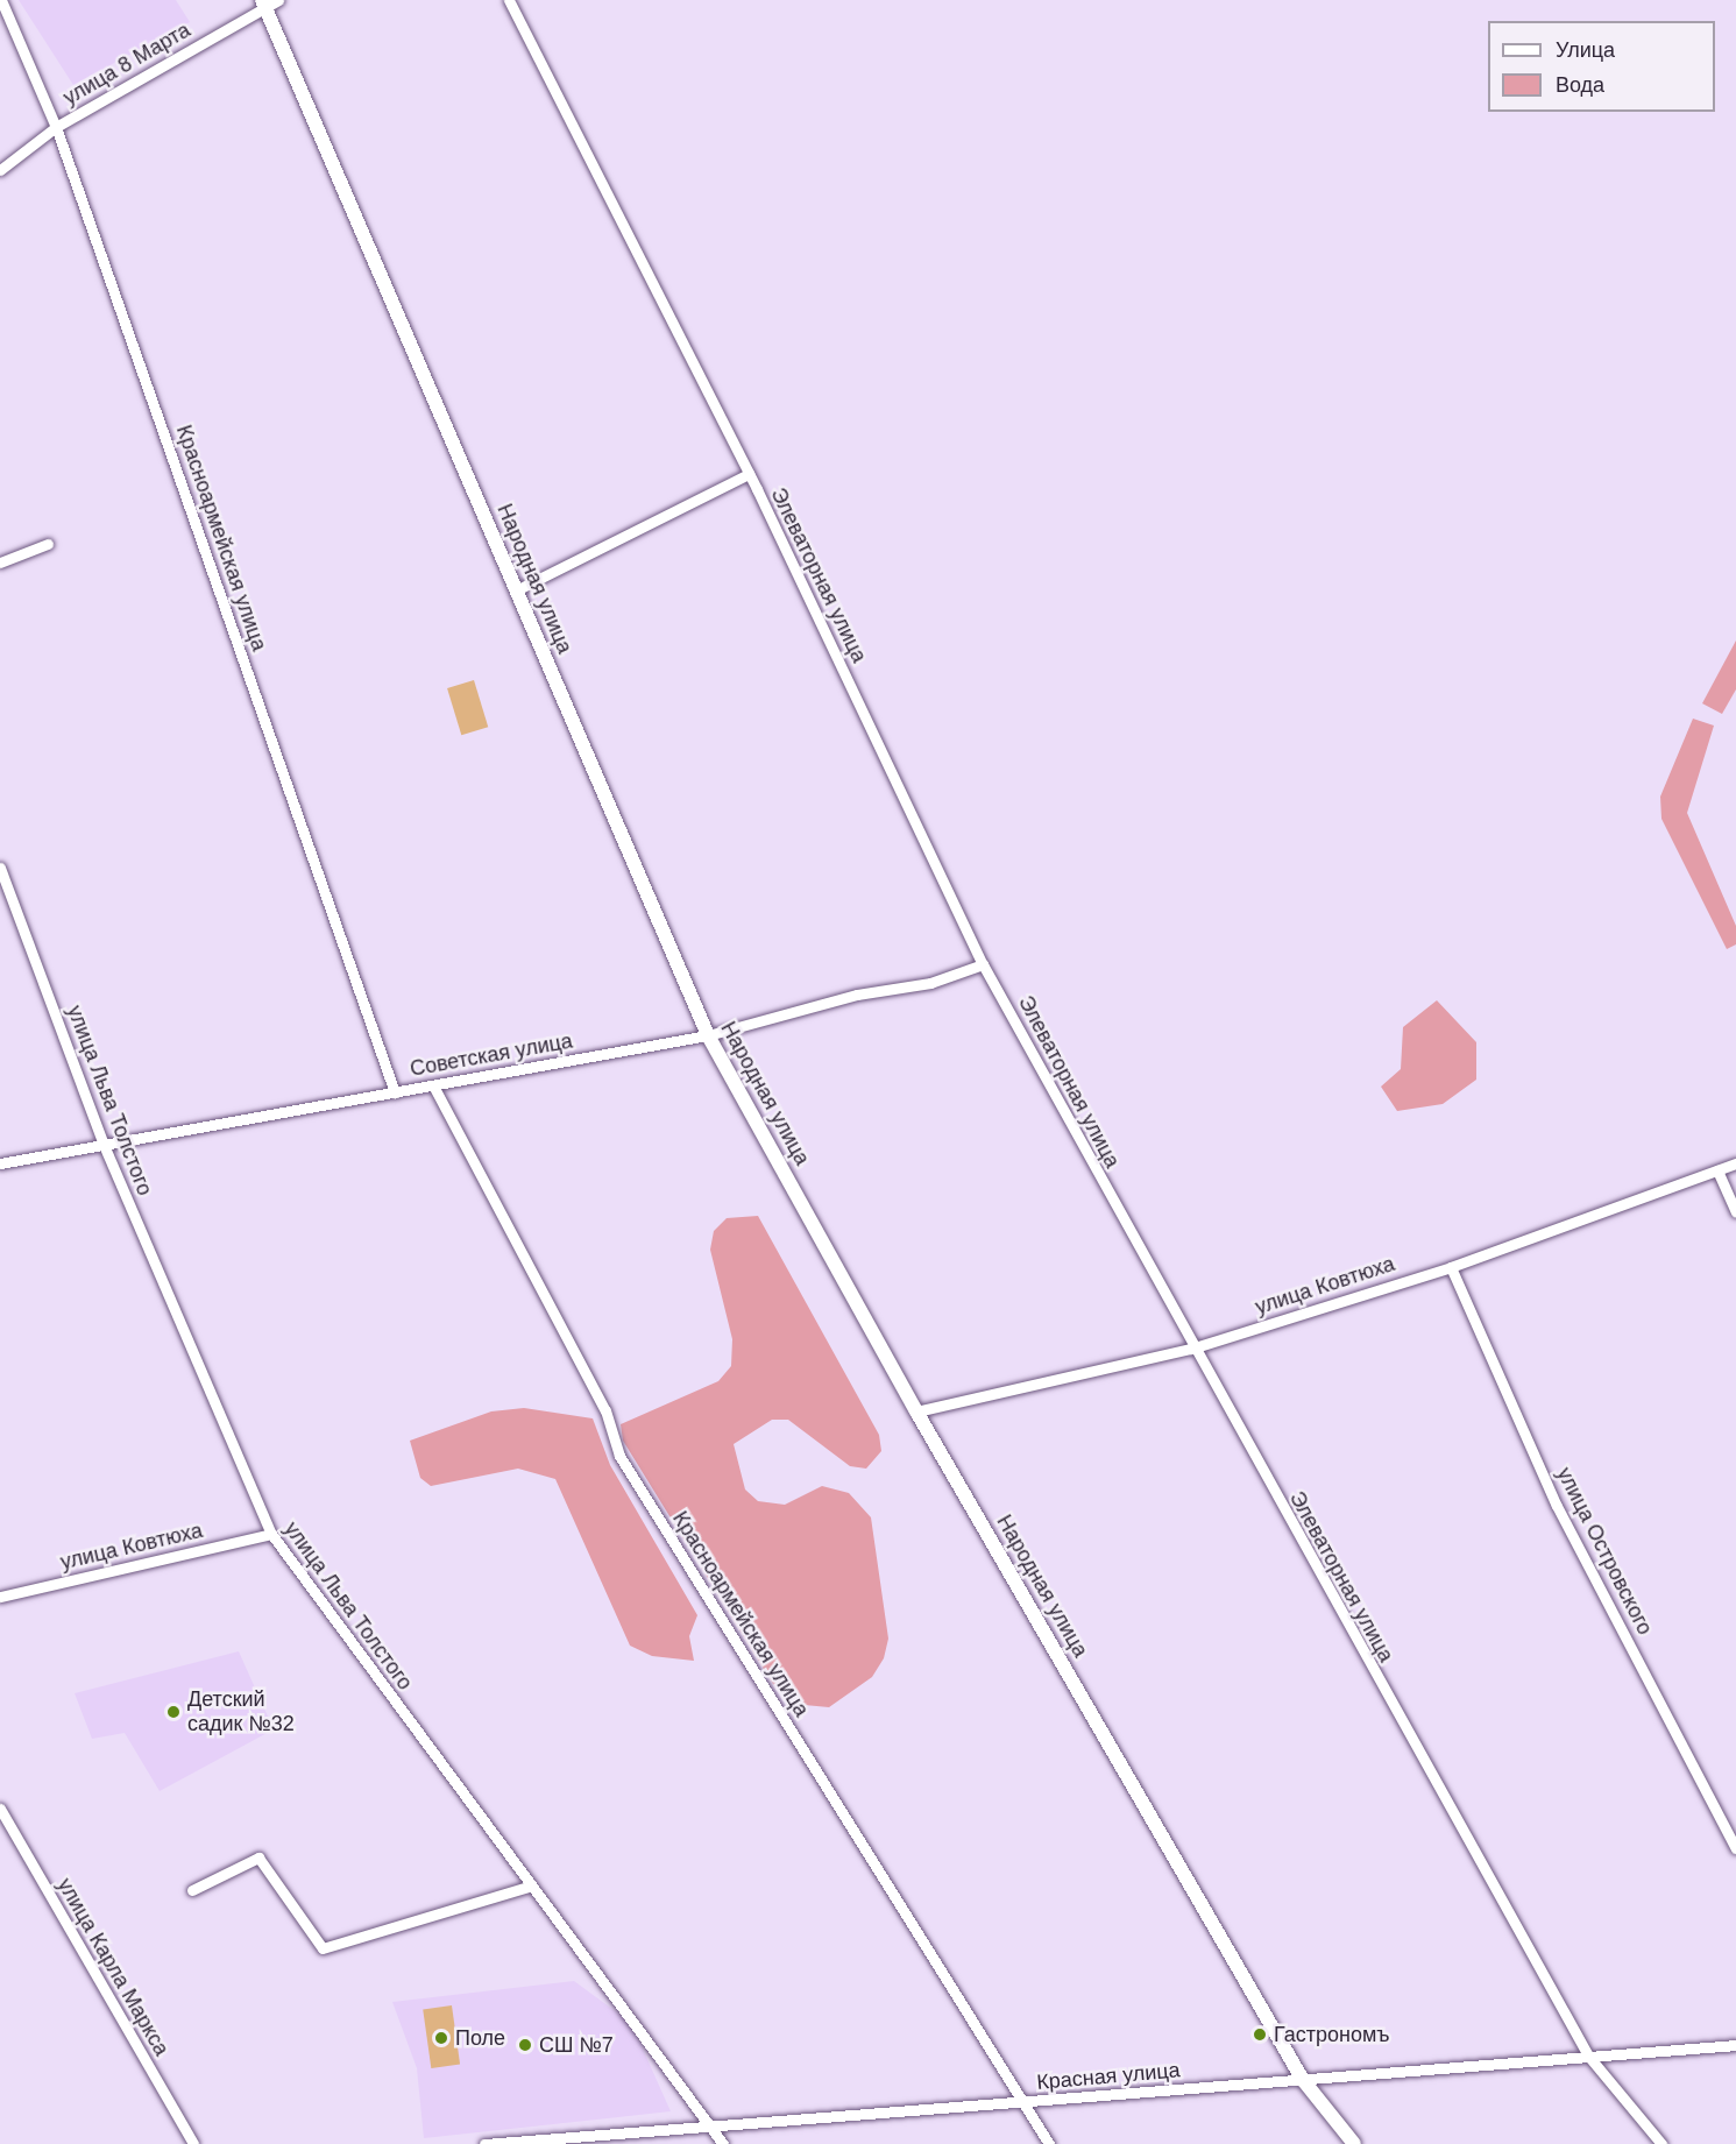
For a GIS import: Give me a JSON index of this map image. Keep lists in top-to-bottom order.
{
  "streets": {
    "main road": ["Народная улица"],
    "street": [
      "улица 8 Марта",
      "Красноармейская улица",
      "Элеваторная улица",
      "Советская улица",
      "улица Льва Толстого",
      "улица Ковтюха",
      "улица Островского",
      "улица Карла Маркса",
      "Красная улица"
    ]
  },
  "crossings": [
    ["улица 8 Марта", "Красноармейская улица"],
    ["улица 8 Марта", "Народная улица"],
    ["Красноармейская улица", "Советская улица"],
    ["Красноармейская улица", "Красная улица"],
    ["Элеваторная улица", "Советская улица"],
    ["Элеваторная улица", "улица Ковтюха"],
    ["Элеваторная улица", "Красная улица"],
    ["Народная улица", "Советская улица"],
    ["Народная улица", "улица Ковтюха"],
    ["Народная улица", "Красная улица"],
    ["Советская улица", "улица Льва Толстого"],
    ["улица Льва Толстого", "улица Ковтюха"],
    ["улица Льва Толстого", "Красная улица"],
    ["улица Ковтюха", "улица Островского"]
  ],
  "places": [
    "Детский садик №32",
    "Гастрономъ",
    "Поле",
    "СШ №7"
  ],
  "legend": ["Улица", "Вода"]
}
